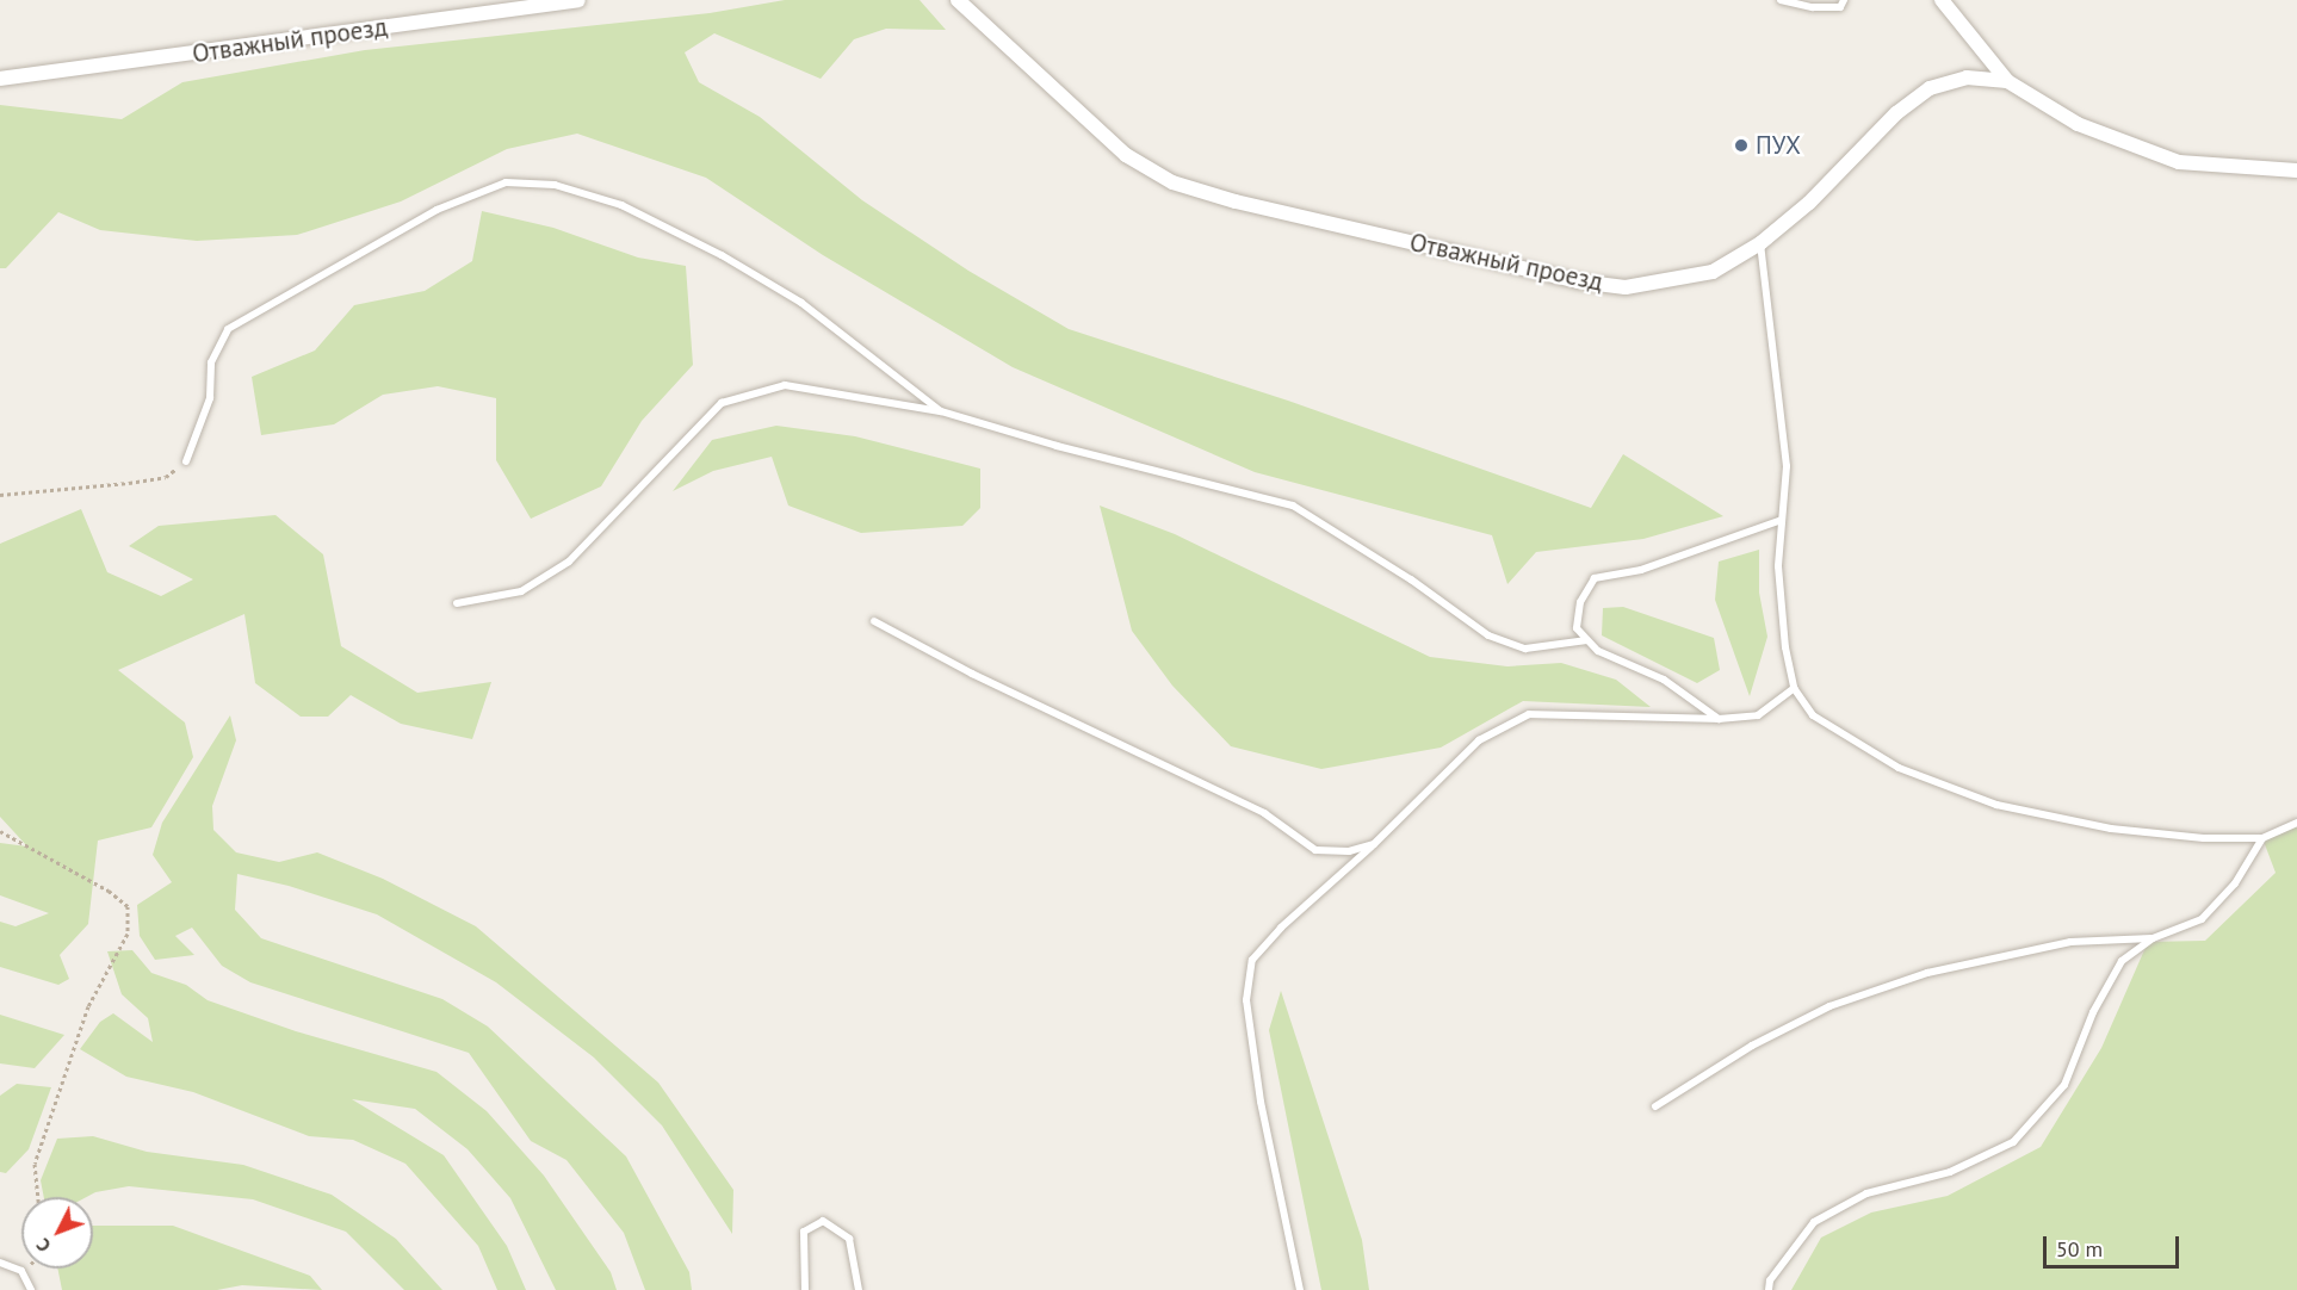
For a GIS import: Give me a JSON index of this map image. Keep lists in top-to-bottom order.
{
  "streets": {
    "street": ["Отважный проезд"]
  },
  "places": ["ПУХ"],
  "scale_bar": "50 m",
  "north": "bottom left"
}
